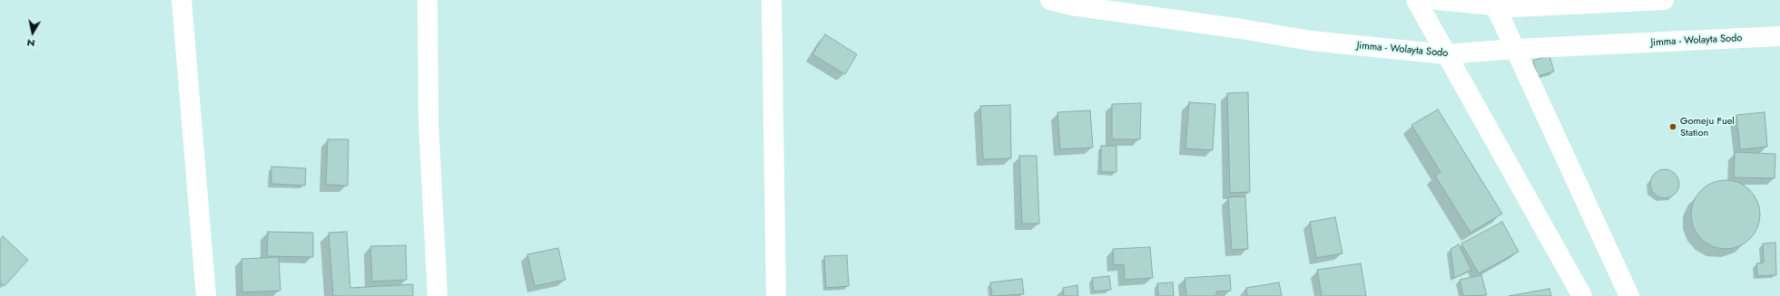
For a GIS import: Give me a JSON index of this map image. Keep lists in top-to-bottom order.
{
  "streets": {
    "main road": ["Jimma - Wolayta Sodo"]
  },
  "places": ["Gomeju Fuel Station"],
  "north": "bottom"
}
